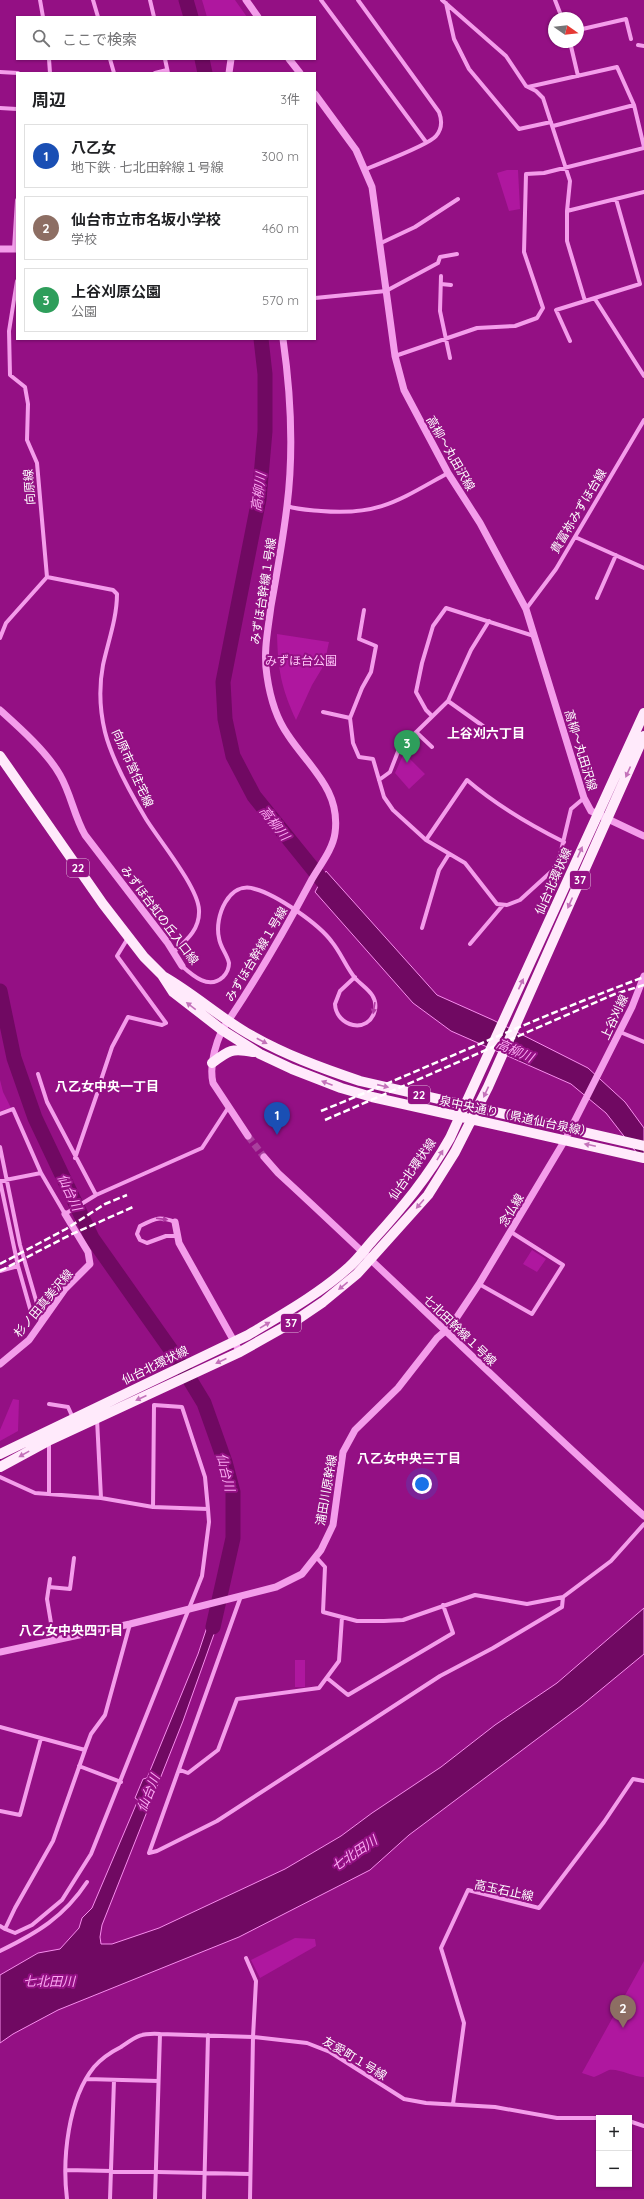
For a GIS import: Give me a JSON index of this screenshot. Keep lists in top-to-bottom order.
{
  "streets": {
    "main road": [
      "22",
      "37",
      "仙台北環状線",
      "泉中央通り（県道仙台泉線）"
    ],
    "street": [
      "高柳～丸田沢線",
      "向原線",
      "貴富祢みずほ台線",
      "みずほ台幹線１号線",
      "向原市営住宅線",
      "みずほ台虹の丘入口線",
      "上谷刈線",
      "念仏線",
      "杉ノ田真美沢線",
      "七北田幹線１号線",
      "浦田川原幹線",
      "高玉石止線",
      "友愛町１号線"
    ]
  },
  "crossings": [
    ["高柳～丸田沢線", "貴富祢みずほ台線"],
    ["高柳～丸田沢線", "仙台北環状線"],
    ["向原線", "向原市営住宅線"],
    ["みずほ台幹線１号線", "22"],
    ["みずほ台幹線１号線", "みずほ台虹の丘入口線"],
    ["みずほ台幹線１号線", "泉中央通り（県道仙台泉線）"],
    ["向原市営住宅線", "みずほ台虹の丘入口線"],
    ["22", "泉中央通り（県道仙台泉線）"],
    ["仙台北環状線", "泉中央通り（県道仙台泉線）"],
    ["仙台北環状線", "七北田幹線１号線"],
    ["上谷刈線", "念仏線"],
    ["泉中央通り（県道仙台泉線）", "念仏線"],
    ["念仏線", "浦田川原幹線"],
    ["七北田幹線１号線", "浦田川原幹線"],
    ["高玉石止線", "友愛町１号線"]
  ],
  "districts": [
    "上谷刈六丁目",
    "八乙女中央一丁目",
    "八乙女中央三丁目",
    "八乙女中央四丁目"
  ],
  "water": ["高柳川", "仙台川", "七北田川"],
  "parks": ["みずほ台公園"],
  "north": "right",
  "page": {
    "search": "ここで検索",
    "heading": ["周辺", "3件"],
    "list": [
      {
        "mark": "1",
        "name": "八乙女",
        "note": "地下鉄 · 七北田幹線１号線",
        "value": "300 m"
      },
      {
        "mark": "2",
        "name": "仙台市立市名坂小学校",
        "note": "学校",
        "value": "460 m"
      },
      {
        "mark": "3",
        "name": "上谷刈原公園",
        "note": "公園",
        "value": "570 m"
      }
    ],
    "pins": ["3", "1", "2"],
    "map_buttons": ["+", "−"]
  }
}
